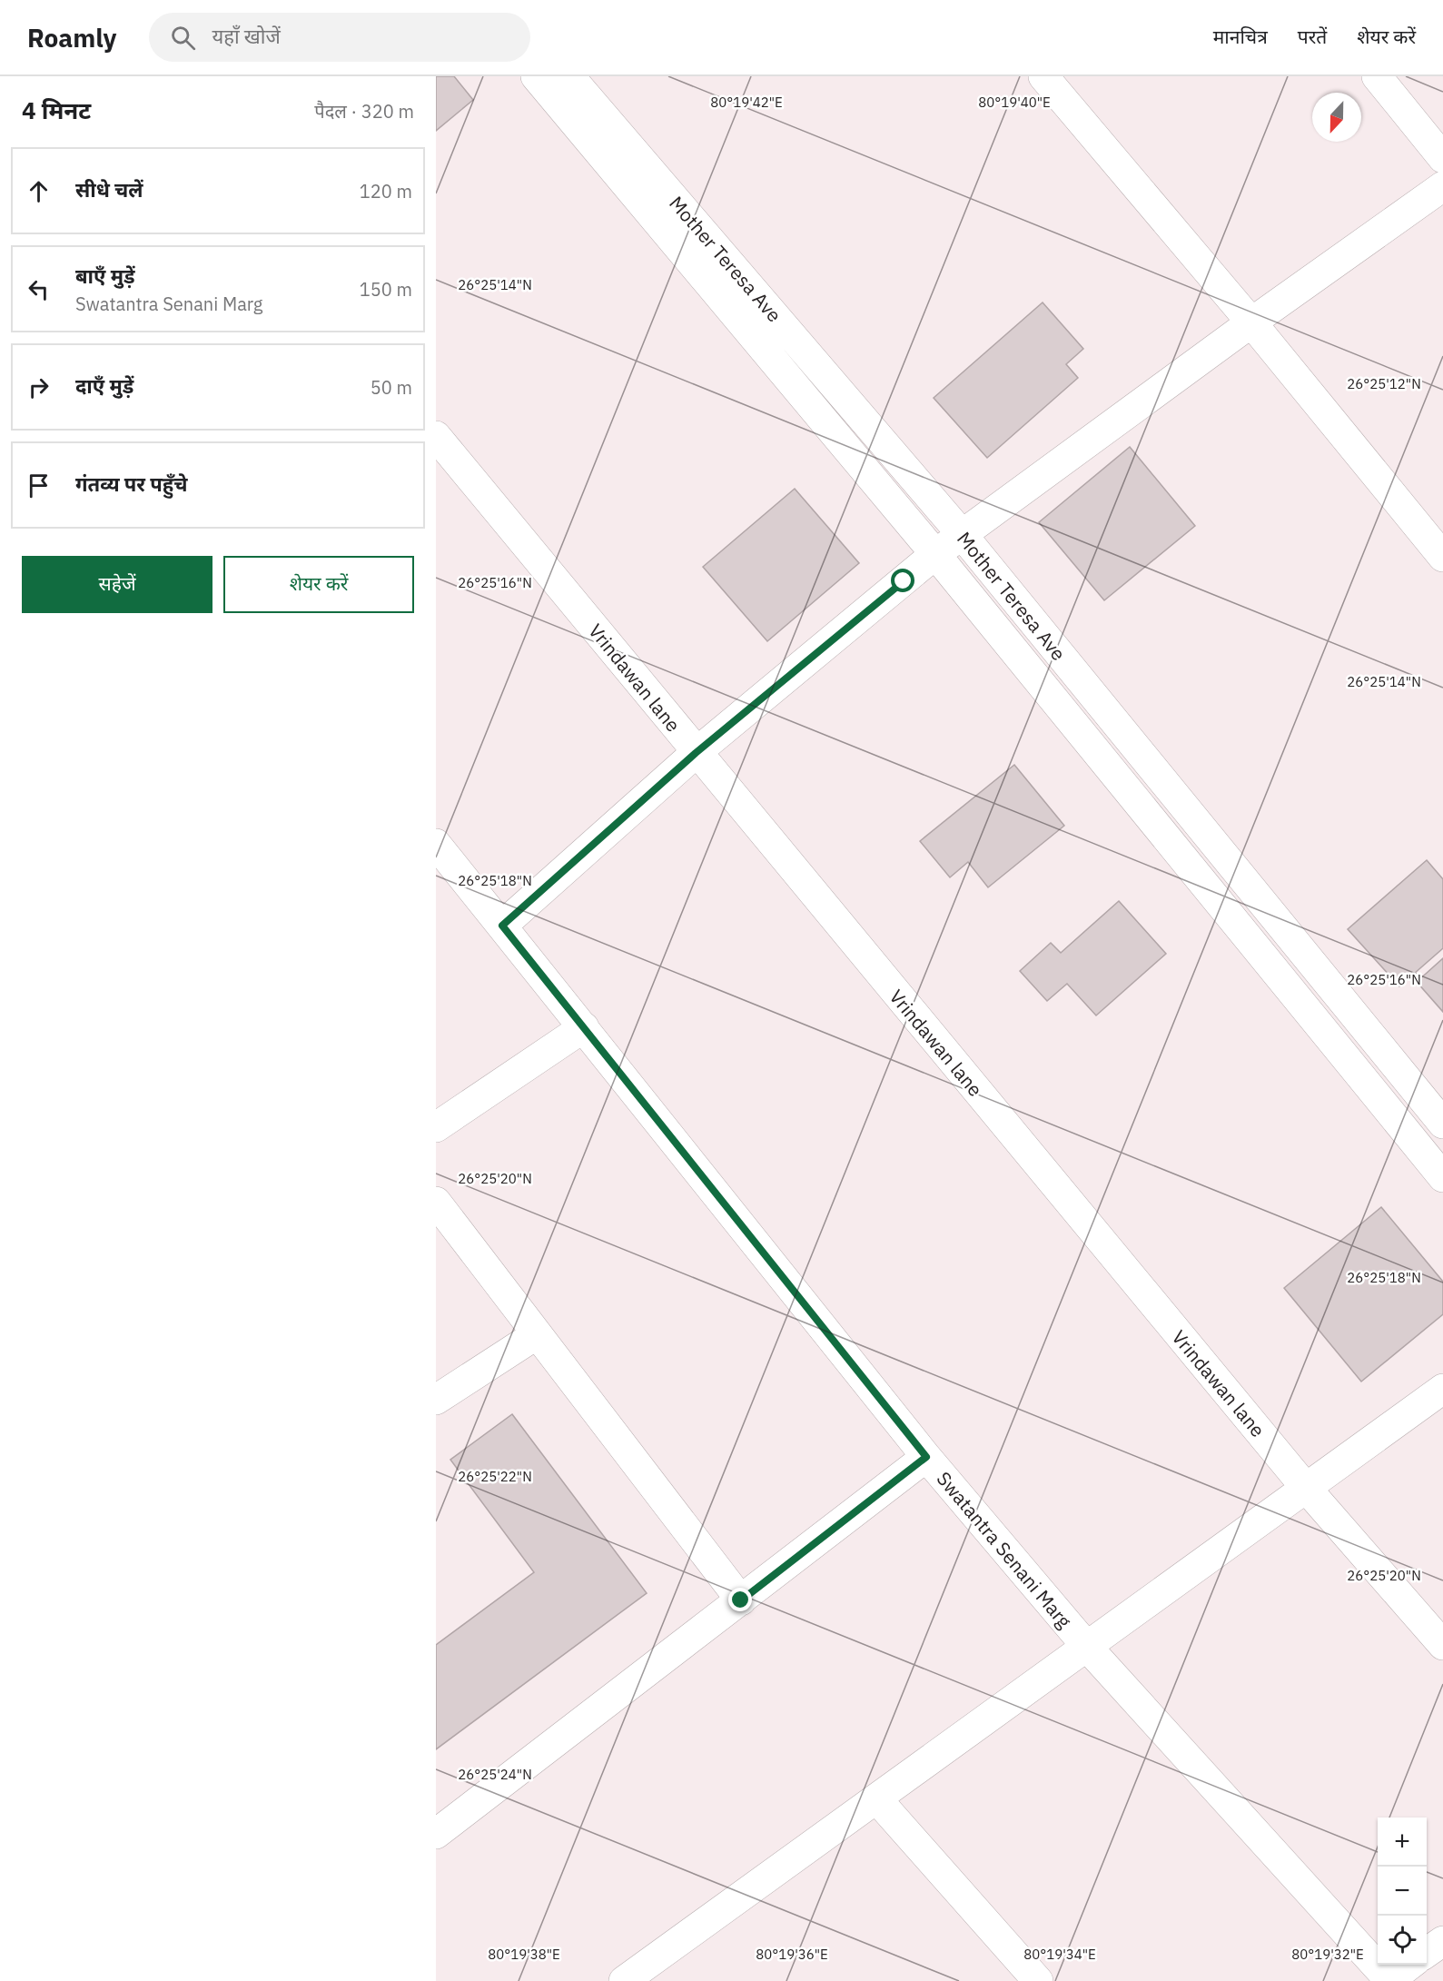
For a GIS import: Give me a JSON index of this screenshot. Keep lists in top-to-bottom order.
{
  "streets": {
    "street": ["Mother Teresa Ave", "Vrindawan lane", "Swatantra Senani Marg"]
  },
  "north": "bottom",
  "page": {
    "header": "Roamly",
    "search": "यहाँ खोजें",
    "nav": ["मानचित्र", "परतें", "शेयर करें"],
    "heading": ["4 मिनट", "पैदल · 320 m"],
    "list": [
      ["सीधे चलें", "120 m"],
      ["बाएँ मुड़ें", "Swatantra Senani Marg", "150 m"],
      ["दाएँ मुड़ें", "50 m"],
      "गंतव्य पर पहुँचे"
    ],
    "buttons": ["सहेजें", "शेयर करें"],
    "map_buttons": ["+", "−"]
  },
  "coordinates": [
    "80°19'42\"E",
    "80°19'40\"E",
    "26°25'14\"N",
    "26°25'12\"N",
    "26°25'16\"N",
    "26°25'18\"N",
    "26°25'20\"N",
    "26°25'22\"N",
    "26°25'24\"N",
    "80°19'38\"E",
    "80°19'36\"E",
    "80°19'34\"E",
    "80°19'32\"E"
  ]
}
